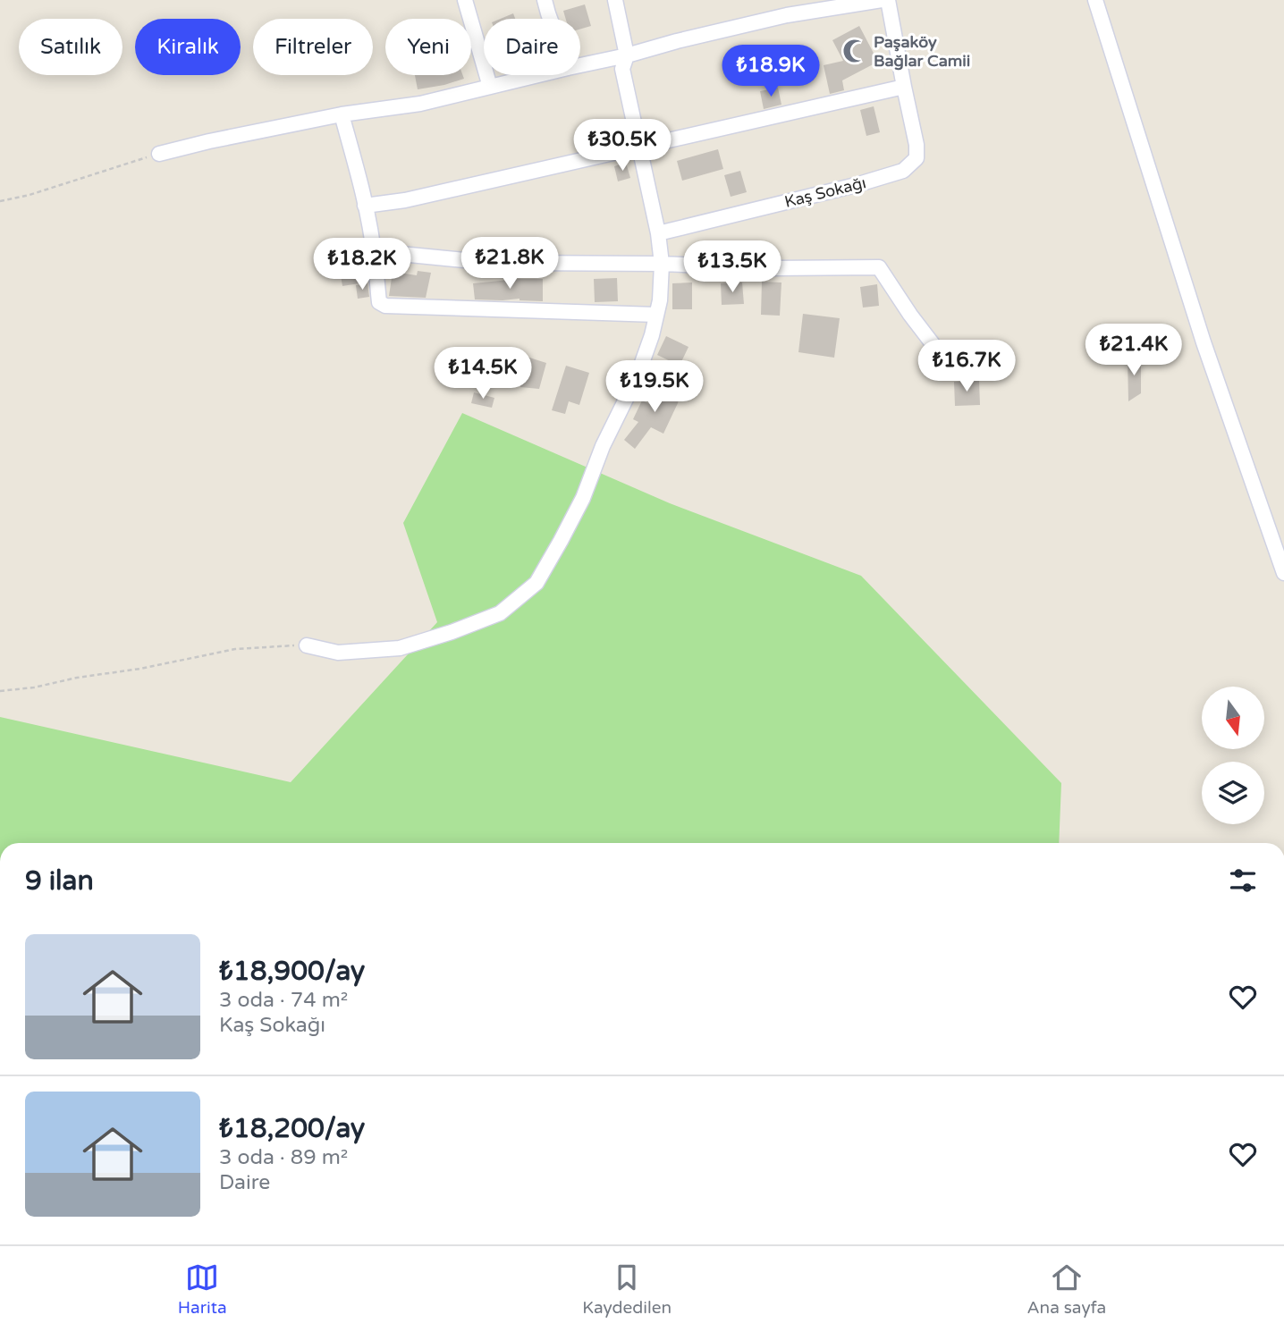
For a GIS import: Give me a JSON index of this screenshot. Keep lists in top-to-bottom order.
{
  "streets": {
    "street": ["Kaş Sokağı"]
  },
  "places": {
    "mosque": ["Paşaköy Bağlar Camii"]
  },
  "north": "bottom",
  "page": {
    "chip": [
      "Satılık",
      "Kiralık",
      "Filtreler",
      "Yeni",
      "Daire"
    ],
    "price": [
      "₺18.9K",
      "₺30.5K",
      "₺21.8K",
      "₺18.2K",
      "₺13.5K",
      "₺21.4K",
      "₺16.7K",
      "₺14.5K",
      "₺19.5K"
    ],
    "heading": "9 ilan",
    "list": [
      {
        "name": "₺18,900/ay",
        "note": "3 oda · 74 m² · Kaş Sokağı"
      },
      {
        "name": "₺18,200/ay",
        "note": "3 oda · 89 m² · Daire"
      }
    ],
    "tabs": ["Harita", "Kaydedilen", "Ana sayfa"]
  }
}
